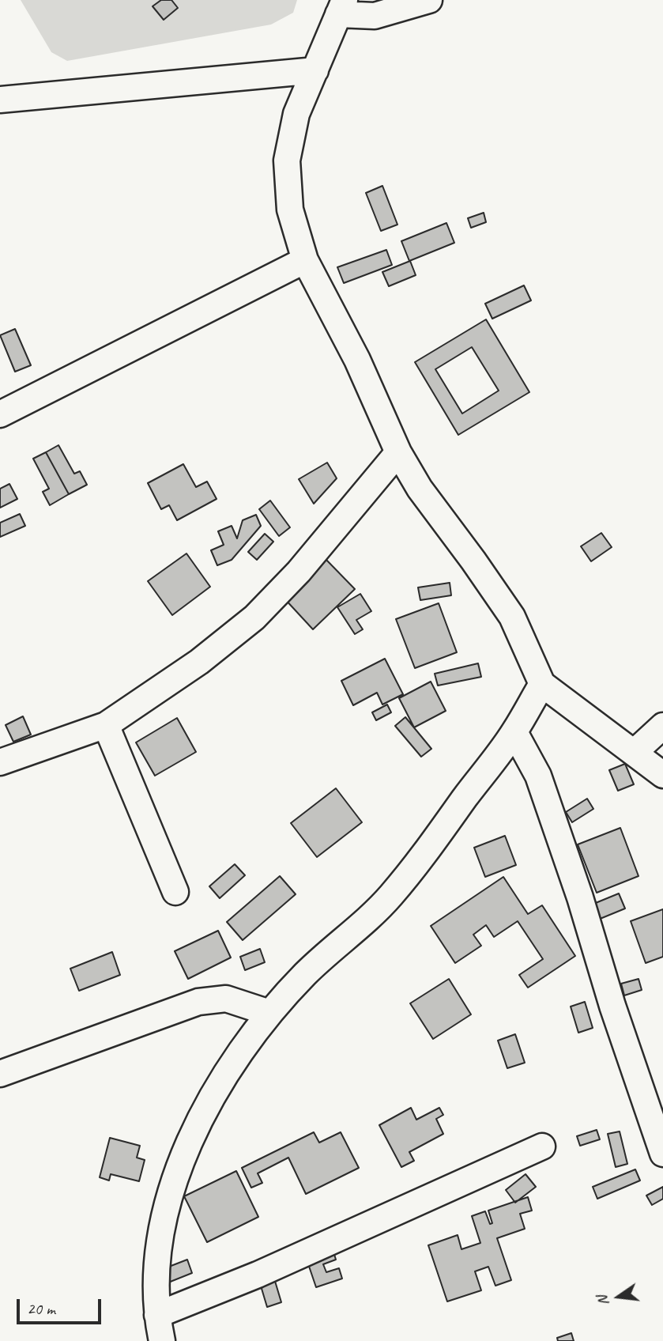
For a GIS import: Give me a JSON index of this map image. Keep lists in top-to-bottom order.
{
  "scale_bar": "20 m",
  "north": "left"
}
